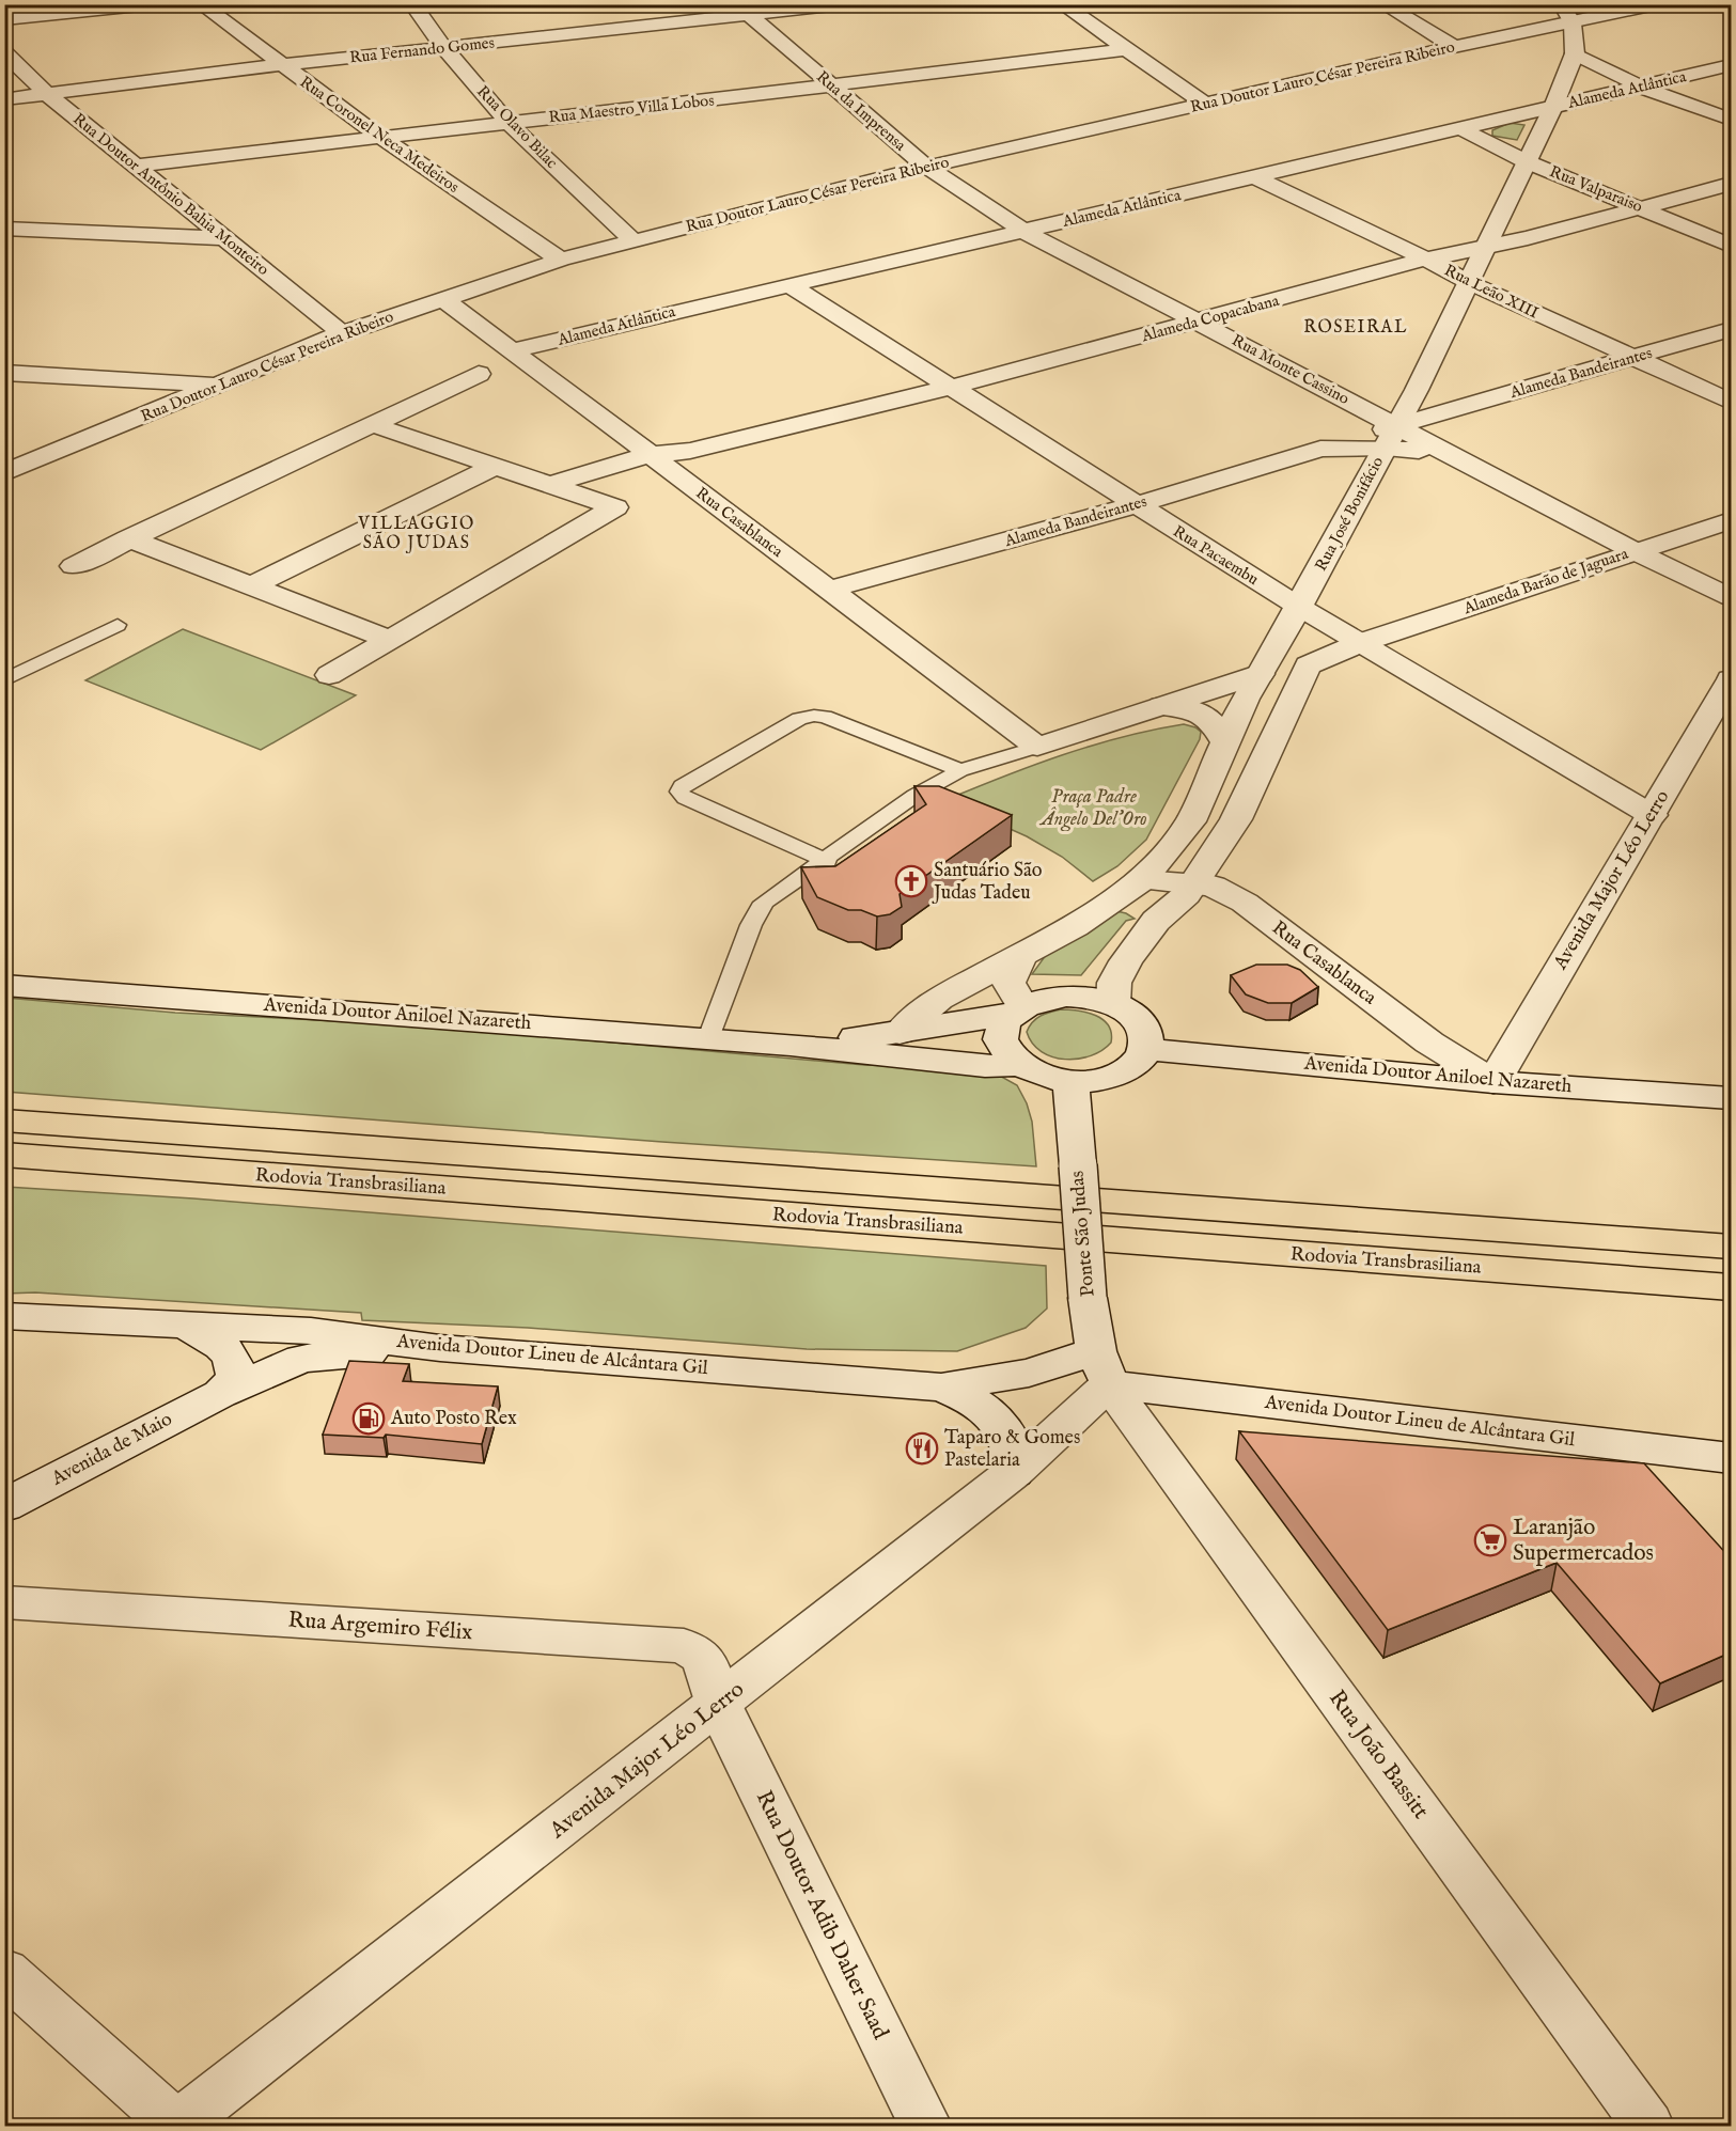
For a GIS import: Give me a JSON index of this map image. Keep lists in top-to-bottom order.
{
  "streets": {
    "highway": ["Rodovia Transbrasiliana"],
    "street": [
      "Rua Fernando Gomes",
      "Rua Doutor Lauro César Pereira Ribeiro",
      "Alameda Atlântica",
      "Rua Maestro Villa Lobos",
      "Rua da Imprensa",
      "Rua Olavo Bilac",
      "Rua Coronel Neca Medeiros",
      "Rua Valparaiso",
      "Rua Doutor Antônio Bahia Monteiro",
      "Rua Leão XIII",
      "Alameda Copacabana",
      "Rua Monte Cassino",
      "Alameda Bandeirantes",
      "Rua José Bonifácio",
      "Rua Casablanca",
      "Rua Pacaembu",
      "Alameda Barão de Jaguara",
      "Avenida Major Léo Lerro",
      "Avenida Doutor Aniloel Nazareth",
      "Ponte São Judas",
      "Avenida Doutor Lineu de Alcântara Gil",
      "Avenida de Maio",
      "Rua Argemiro Félix",
      "Rua João Bassitt",
      "Rua Doutor Adib Daher Saad"
    ]
  },
  "crossings": [
    ["Rua Fernando Gomes", "Rua da Imprensa"],
    ["Rua Fernando Gomes", "Rua Olavo Bilac"],
    ["Rua Fernando Gomes", "Rua Coronel Neca Medeiros"],
    ["Rua Fernando Gomes", "Rua Doutor Antônio Bahia Monteiro"],
    ["Rua Doutor Lauro César Pereira Ribeiro", "Rua da Imprensa"],
    ["Rua Doutor Lauro César Pereira Ribeiro", "Rua Olavo Bilac"],
    ["Rua Doutor Lauro César Pereira Ribeiro", "Rua Coronel Neca Medeiros"],
    ["Rua Doutor Lauro César Pereira Ribeiro", "Rua Doutor Antônio Bahia Monteiro"],
    ["Rua Doutor Lauro César Pereira Ribeiro", "Rua José Bonifácio"],
    ["Rua Doutor Lauro César Pereira Ribeiro", "Rua Casablanca"],
    ["Alameda Atlântica", "Rua da Imprensa"],
    ["Alameda Atlântica", "Rua Valparaiso"],
    ["Alameda Atlântica", "Rua Leão XIII"],
    ["Alameda Atlântica", "Rua Monte Cassino"],
    ["Alameda Atlântica", "Rua José Bonifácio"],
    ["Alameda Atlântica", "Rua Casablanca"],
    ["Alameda Atlântica", "Rua Pacaembu"],
    ["Rua Maestro Villa Lobos", "Rua da Imprensa"],
    ["Rua Maestro Villa Lobos", "Rua Olavo Bilac"],
    ["Rua Maestro Villa Lobos", "Rua Coronel Neca Medeiros"],
    ["Rua Maestro Villa Lobos", "Rua Doutor Antônio Bahia Monteiro"],
    ["Rua da Imprensa", "Rua Monte Cassino"],
    ["Rua Valparaiso", "Alameda Copacabana"],
    ["Rua Valparaiso", "Rua José Bonifácio"],
    ["Rua Leão XIII", "Alameda Copacabana"],
    ["Rua Leão XIII", "Alameda Bandeirantes"],
    ["Rua Leão XIII", "Rua José Bonifácio"],
    ["Alameda Copacabana", "Rua Monte Cassino"],
    ["Alameda Copacabana", "Rua José Bonifácio"],
    ["Alameda Copacabana", "Rua Casablanca"],
    ["Alameda Copacabana", "Rua Pacaembu"],
    ["Rua Monte Cassino", "Alameda Bandeirantes"],
    ["Rua Monte Cassino", "Rua José Bonifácio"],
    ["Rua Monte Cassino", "Alameda Barão de Jaguara"],
    ["Alameda Bandeirantes", "Rua José Bonifácio"],
    ["Alameda Bandeirantes", "Rua Casablanca"],
    ["Alameda Bandeirantes", "Rua Pacaembu"],
    ["Rua José Bonifácio", "Rua Casablanca"],
    ["Rua José Bonifácio", "Rua Pacaembu"],
    ["Rua José Bonifácio", "Avenida Doutor Aniloel Nazareth"],
    ["Rua Casablanca", "Avenida Major Léo Lerro"],
    ["Rua Casablanca", "Avenida Doutor Aniloel Nazareth"],
    ["Rua Pacaembu", "Alameda Barão de Jaguara"],
    ["Rua Pacaembu", "Avenida Major Léo Lerro"],
    ["Avenida Major Léo Lerro", "Avenida Doutor Aniloel Nazareth"],
    ["Avenida Major Léo Lerro", "Ponte São Judas"],
    ["Avenida Major Léo Lerro", "Avenida Doutor Lineu de Alcântara Gil"],
    ["Avenida Major Léo Lerro", "Rua Argemiro Félix"],
    ["Avenida Major Léo Lerro", "Rua João Bassitt"],
    ["Avenida Major Léo Lerro", "Rua Doutor Adib Daher Saad"],
    ["Avenida Doutor Aniloel Nazareth", "Ponte São Judas"],
    ["Ponte São Judas", "Avenida Doutor Lineu de Alcântara Gil"],
    ["Ponte São Judas", "Rua João Bassitt"],
    ["Avenida Doutor Lineu de Alcântara Gil", "Avenida de Maio"],
    ["Avenida Doutor Lineu de Alcântara Gil", "Rua João Bassitt"],
    ["Rua Argemiro Félix", "Rua Doutor Adib Daher Saad"]
  ],
  "districts": ["ROSEIRAL", "VILLAGGIO SÃO JUDAS"],
  "parks": ["Praça Padre Ângelo Del'Oro"],
  "places": {
    "church": ["Santuário São Judas Tadeu"],
    "fuel station": ["Auto Posto Rex"],
    "restaurant": ["Taparo & Gomes Pastelaria"],
    "supermarket": ["Laranjão Supermercados"]
  }
}
